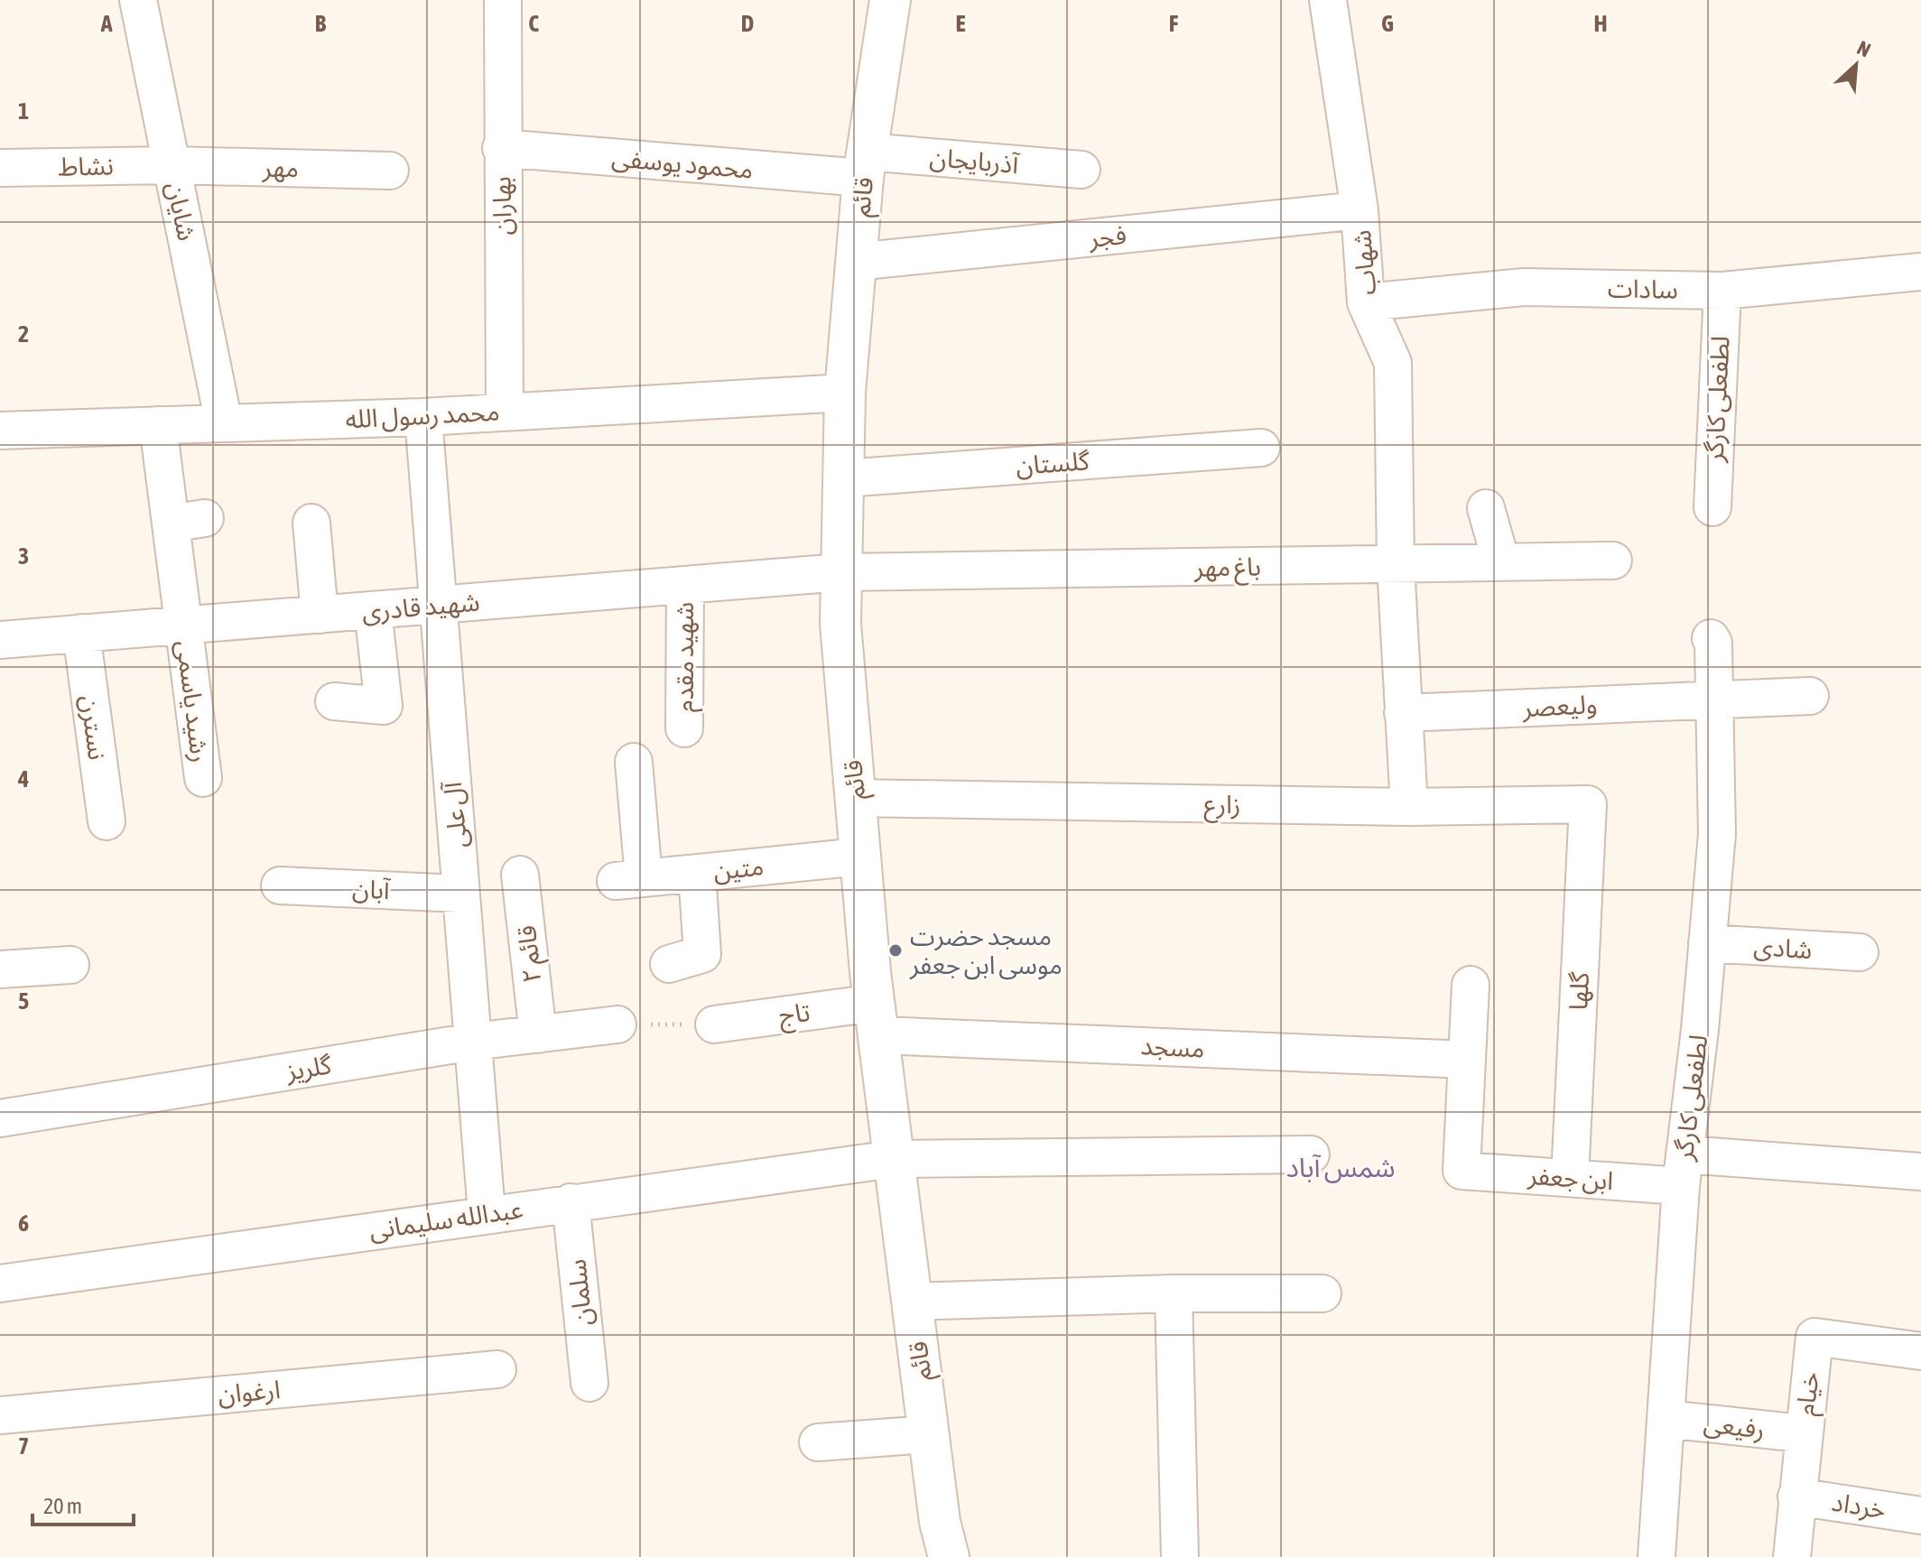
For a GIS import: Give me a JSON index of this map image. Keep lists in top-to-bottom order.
{
  "streets": {
    "street": [
      "آذربایجان",
      "محمود یوسفی",
      "نشاط",
      "مهر",
      "قائم",
      "بهاران",
      "شایان",
      "فجر",
      "شهاب",
      "سادات",
      "لطفعلی کارگر",
      "محمد رسول الله",
      "گلستان",
      "باغ مهر",
      "شهید قادری",
      "شهید مقدم",
      "رشید یاسمی",
      "ولیعصر",
      "نسترن",
      "زارع",
      "آل علی",
      "متین",
      "آبان",
      "شادی",
      "قائم ۲",
      "گلها",
      "تاج",
      "مسجد",
      "گلریز",
      "ابن جعفر",
      "عبدالله سلیمانی",
      "سلمان",
      "ارغوان",
      "خیام",
      "رفیعی",
      "خرداد"
    ]
  },
  "crossings": [
    ["آذربایجان", "محمود یوسفی"],
    ["آذربایجان", "قائم"],
    ["محمود یوسفی", "قائم"],
    ["محمود یوسفی", "بهاران"],
    ["نشاط", "مهر"],
    ["نشاط", "شایان"],
    ["مهر", "شایان"],
    ["قائم", "فجر"],
    ["قائم", "محمد رسول الله"],
    ["قائم", "گلستان"],
    ["قائم", "باغ مهر"],
    ["قائم", "شهید قادری"],
    ["قائم", "زارع"],
    ["قائم", "متین"],
    ["قائم", "تاج"],
    ["قائم", "مسجد"],
    ["قائم", "عبدالله سلیمانی"],
    ["بهاران", "محمد رسول الله"],
    ["شایان", "محمد رسول الله"],
    ["فجر", "شهاب"],
    ["شهاب", "سادات"],
    ["شهاب", "باغ مهر"],
    ["شهاب", "ولیعصر"],
    ["سادات", "لطفعلی کارگر"],
    ["لطفعلی کارگر", "ولیعصر"],
    ["لطفعلی کارگر", "شادی"],
    ["لطفعلی کارگر", "ابن جعفر"],
    ["لطفعلی کارگر", "رفیعی"],
    ["محمد رسول الله", "آل علی"],
    ["باغ مهر", "شهید قادری"],
    ["شهید قادری", "شهید مقدم"],
    ["شهید قادری", "رشید یاسمی"],
    ["شهید قادری", "نسترن"],
    ["شهید قادری", "آل علی"],
    ["زارع", "گلها"],
    ["آل علی", "آبان"],
    ["آل علی", "گلریز"],
    ["آل علی", "عبدالله سلیمانی"],
    ["قائم ۲", "گلریز"],
    ["گلها", "ابن جعفر"],
    ["تاج", "مسجد"],
    ["مسجد", "ابن جعفر"],
    ["عبدالله سلیمانی", "سلمان"],
    ["خیام", "رفیعی"],
    ["خیام", "خرداد"]
  ],
  "districts": ["شمس آباد"],
  "places": ["مسجد حضرت موسی ابن جعفر"],
  "scale_bar": "20 m",
  "north": "top right",
  "grid": {
    "columns": [
      "A",
      "B",
      "C",
      "D",
      "E",
      "F",
      "G",
      "H"
    ],
    "rows": [
      "1",
      "2",
      "3",
      "4",
      "5",
      "6",
      "7"
    ]
  }
}
